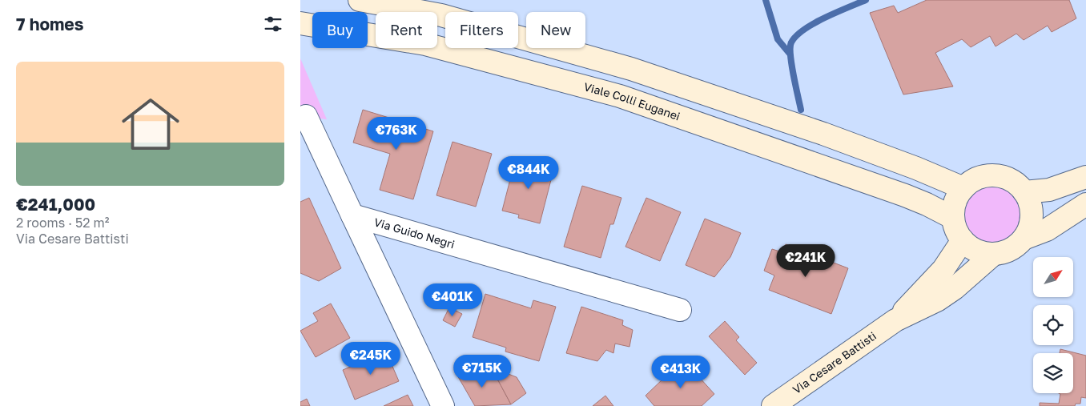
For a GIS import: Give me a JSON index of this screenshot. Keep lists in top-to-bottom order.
{
  "streets": {
    "main road": ["Viale Colli Euganei", "Via Cesare Battisti"],
    "street": ["Via Guido Negri"]
  },
  "crossings": [
    ["Viale Colli Euganei", "Via Cesare Battisti"]
  ],
  "north": "top right",
  "page": {
    "heading": "7 homes",
    "chip": [
      "Buy",
      "Rent",
      "Filters",
      "New"
    ],
    "list": [
      {
        "name": "€241,000",
        "note": "2 rooms · 52 m² · Via Cesare Battisti"
      }
    ],
    "price": [
      "€763K",
      "€844K",
      "€241K",
      "€401K",
      "€245K",
      "€715K",
      "€413K"
    ]
  }
}
